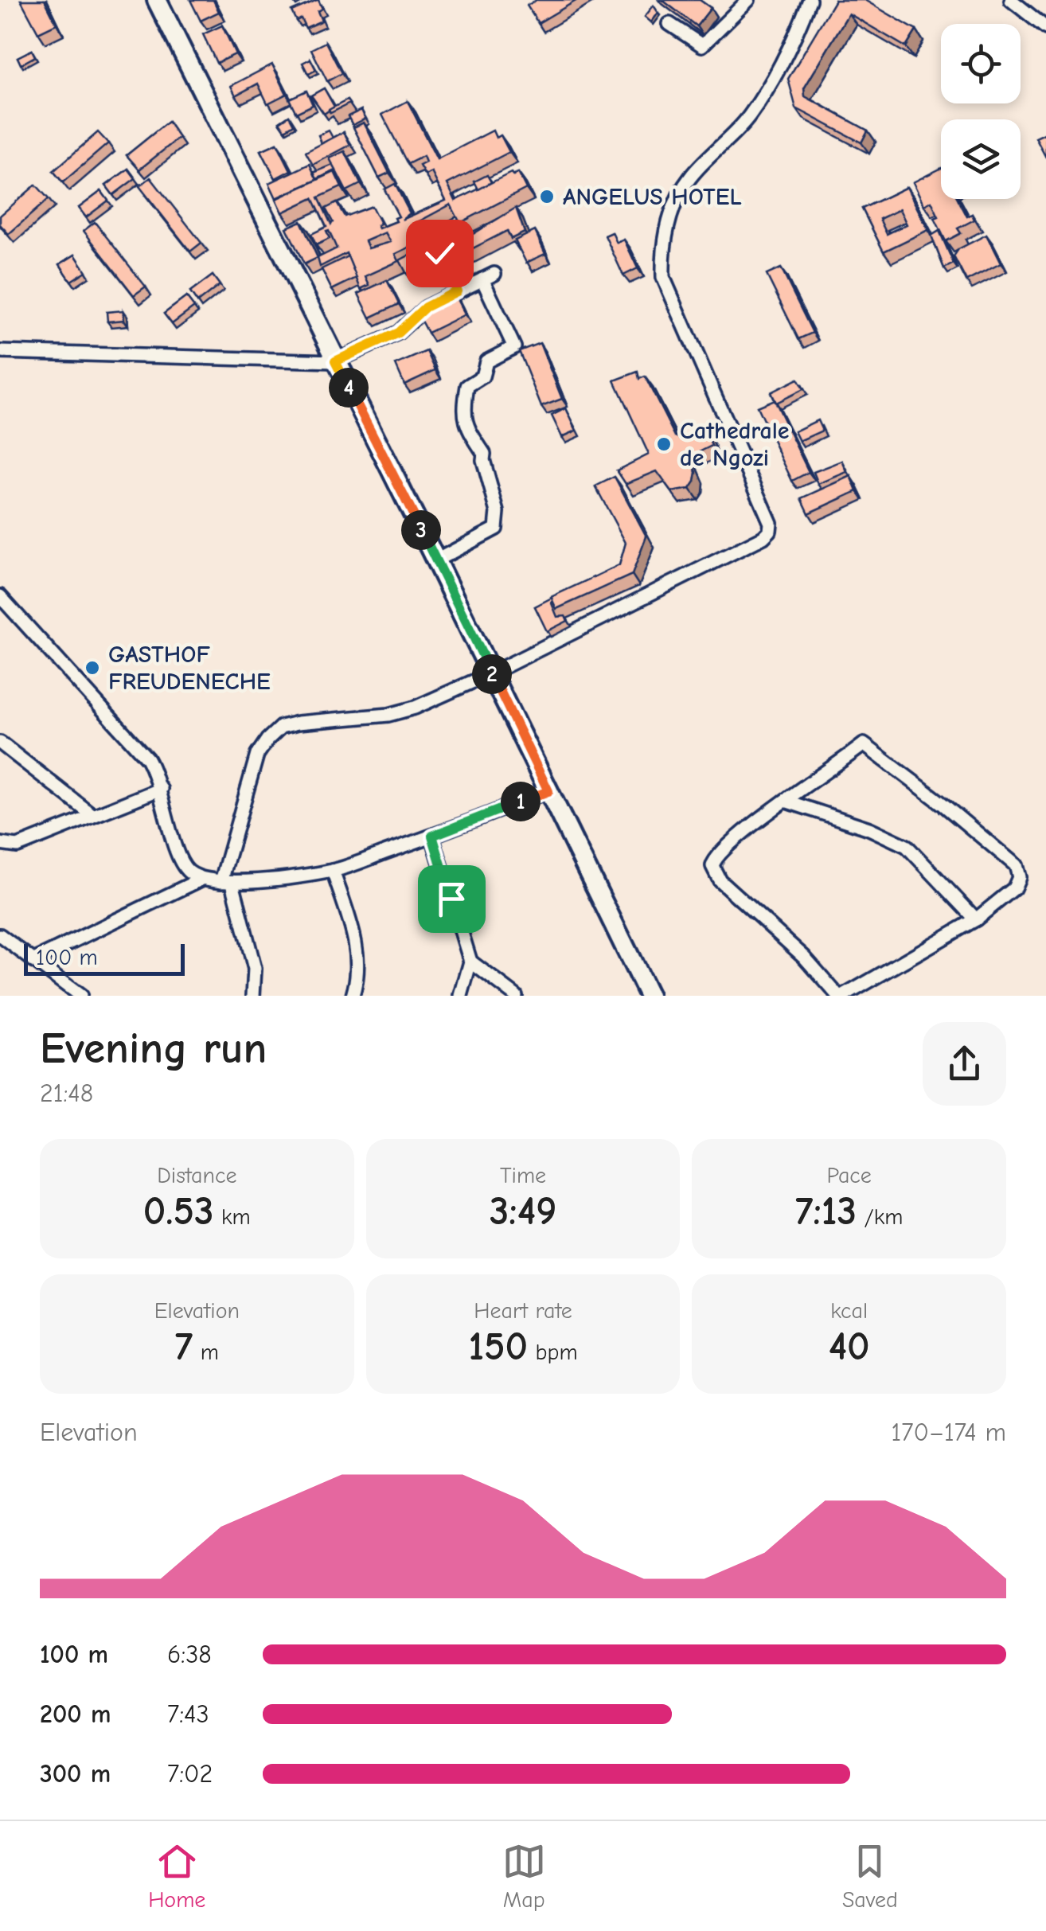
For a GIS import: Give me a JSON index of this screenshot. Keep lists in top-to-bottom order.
{
  "places": ["ANGELUS HOTEL", "Cathedrale de Ngozi", "GASTHOF FREUDENECHE"],
  "scale_bar": "100 m",
  "page": {
    "pins": [
      "4",
      "3",
      "2",
      "1"
    ],
    "scale": "100 m",
    "heading": ["Evening run", "21:48"],
    "stats": [
      ["Distance", "0.53 km"],
      ["Time", "3:49"],
      ["Pace", "7:13 /km"],
      ["Elevation", "7 m"],
      ["Heart rate", "150 bpm"],
      ["kcal", "40"]
    ],
    "chart": ["Elevation", "170–174 m"],
    "list": [
      {
        "name": "100 m",
        "note": "6:38"
      },
      {
        "name": "200 m",
        "note": "7:43"
      },
      {
        "name": "300 m",
        "note": "7:02"
      }
    ],
    "tabs": ["Home", "Map", "Saved"]
  }
}
